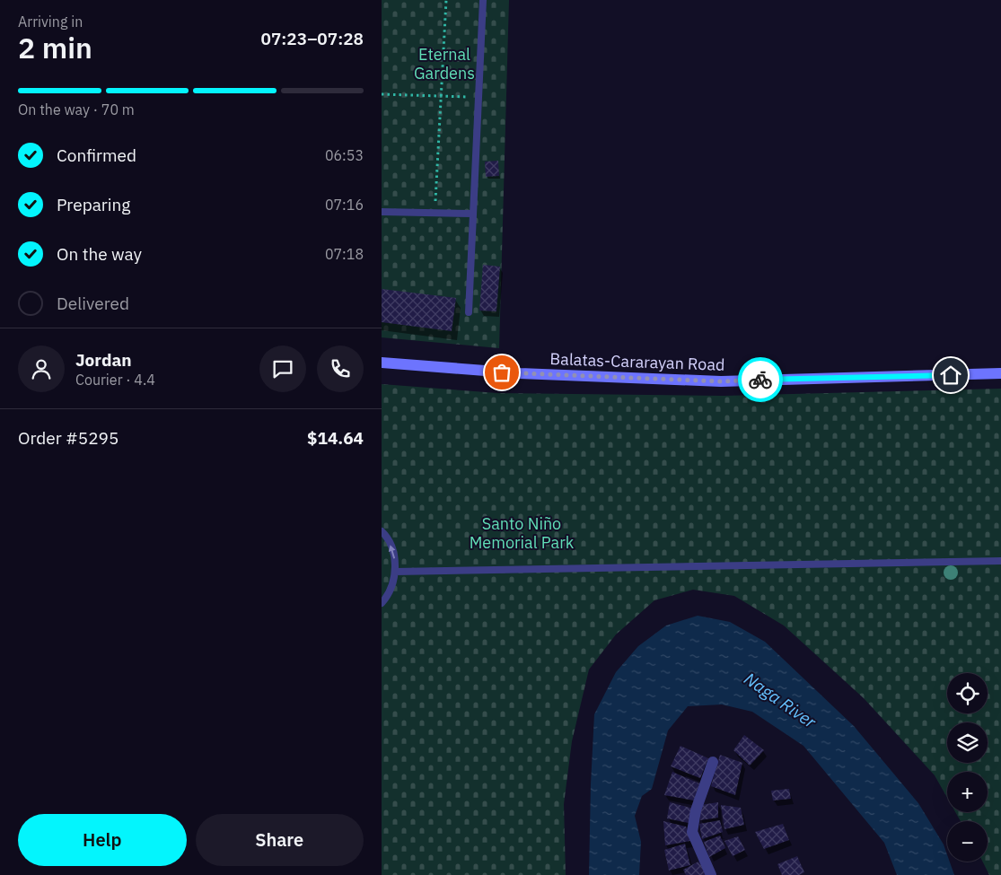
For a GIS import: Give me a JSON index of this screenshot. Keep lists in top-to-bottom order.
{
  "streets": {
    "main road": ["Balatas-Cararayan Road"]
  },
  "water": ["Naga River"],
  "parks": ["Eternal Gardens", "Santo Niño Memorial Park"],
  "page": {
    "heading": ["2 min", "Arriving in", "07:23–07:28"],
    "panel": [
      "Jordan",
      "Courier · 4.4",
      "Order #5295",
      "$14.64"
    ],
    "bar": "On the way · 70 m",
    "list": [
      ["Confirmed", "06:53"],
      ["Preparing", "07:16"],
      ["On the way", "07:18"],
      "Delivered"
    ],
    "map_buttons": ["+", "−"],
    "buttons": ["Help", "Share"]
  }
}
